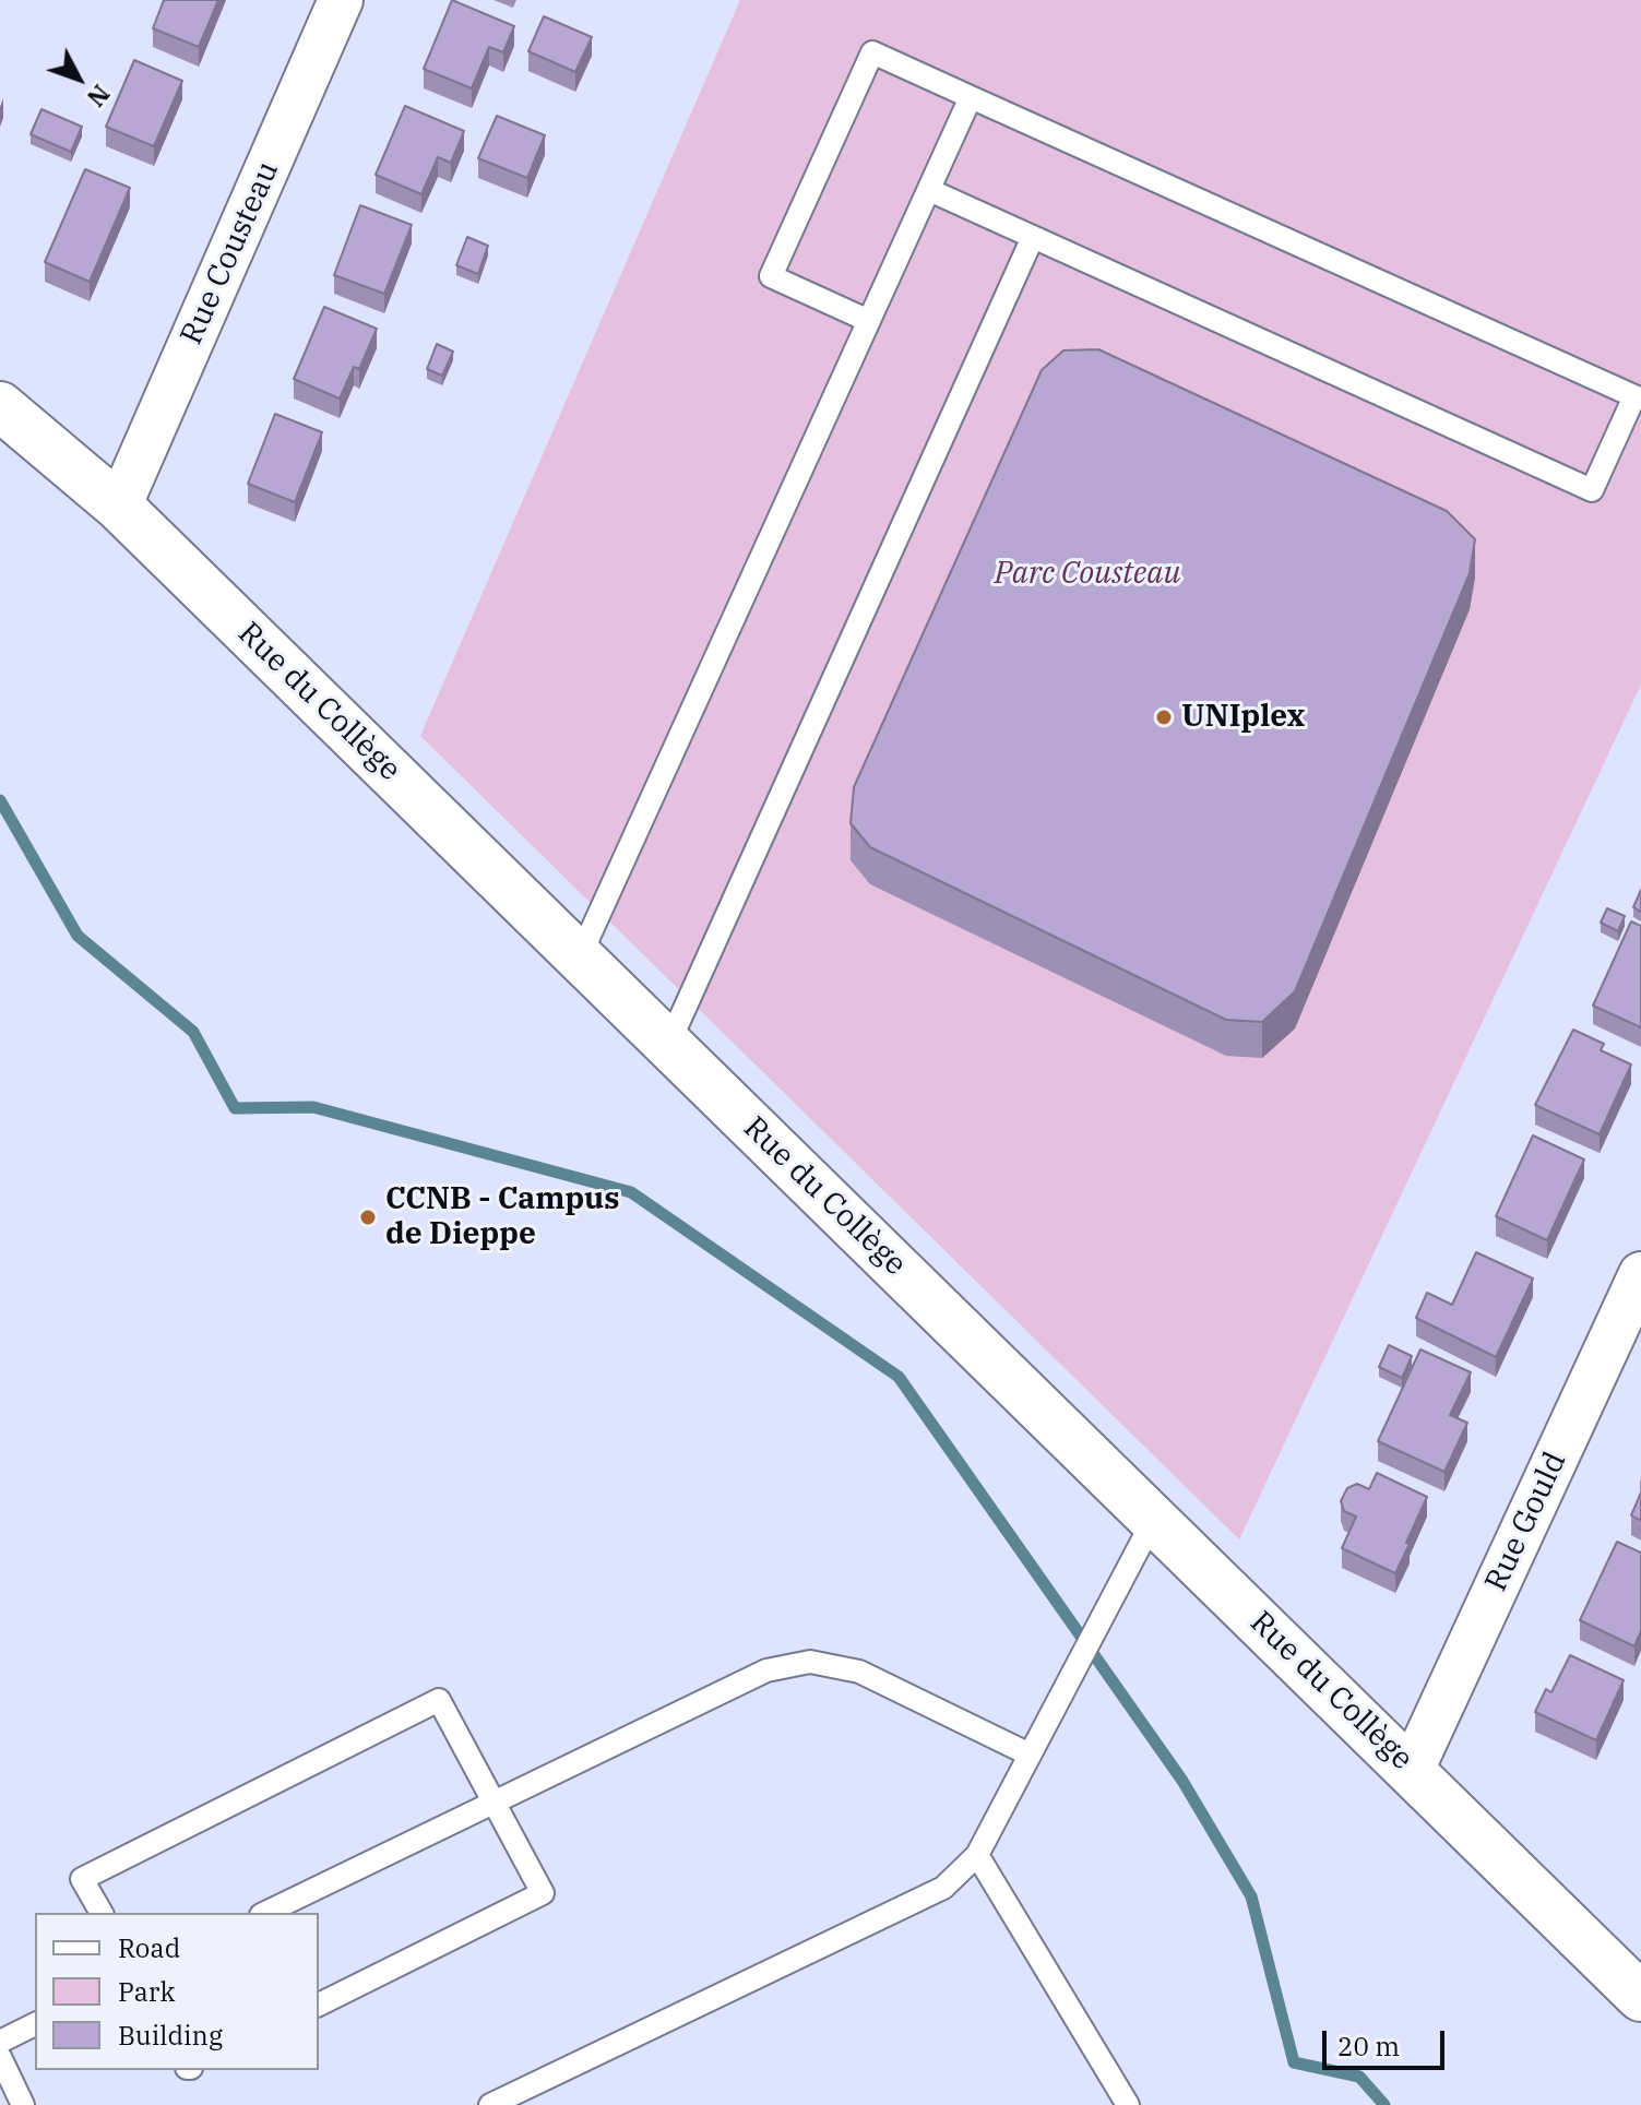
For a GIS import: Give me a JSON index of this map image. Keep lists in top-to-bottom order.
{
  "streets": {
    "street": ["Rue Cousteau", "Rue du Collège", "Rue Gould"]
  },
  "crossings": [
    ["Rue Cousteau", "Rue du Collège"],
    ["Rue du Collège", "Rue Gould"]
  ],
  "parks": ["Parc Cousteau"],
  "places": ["UNIplex", "CCNB - Campus de Dieppe"],
  "legend": ["Road", "Park", "Building"],
  "scale_bar": "20 m",
  "north": "bottom right"
}
